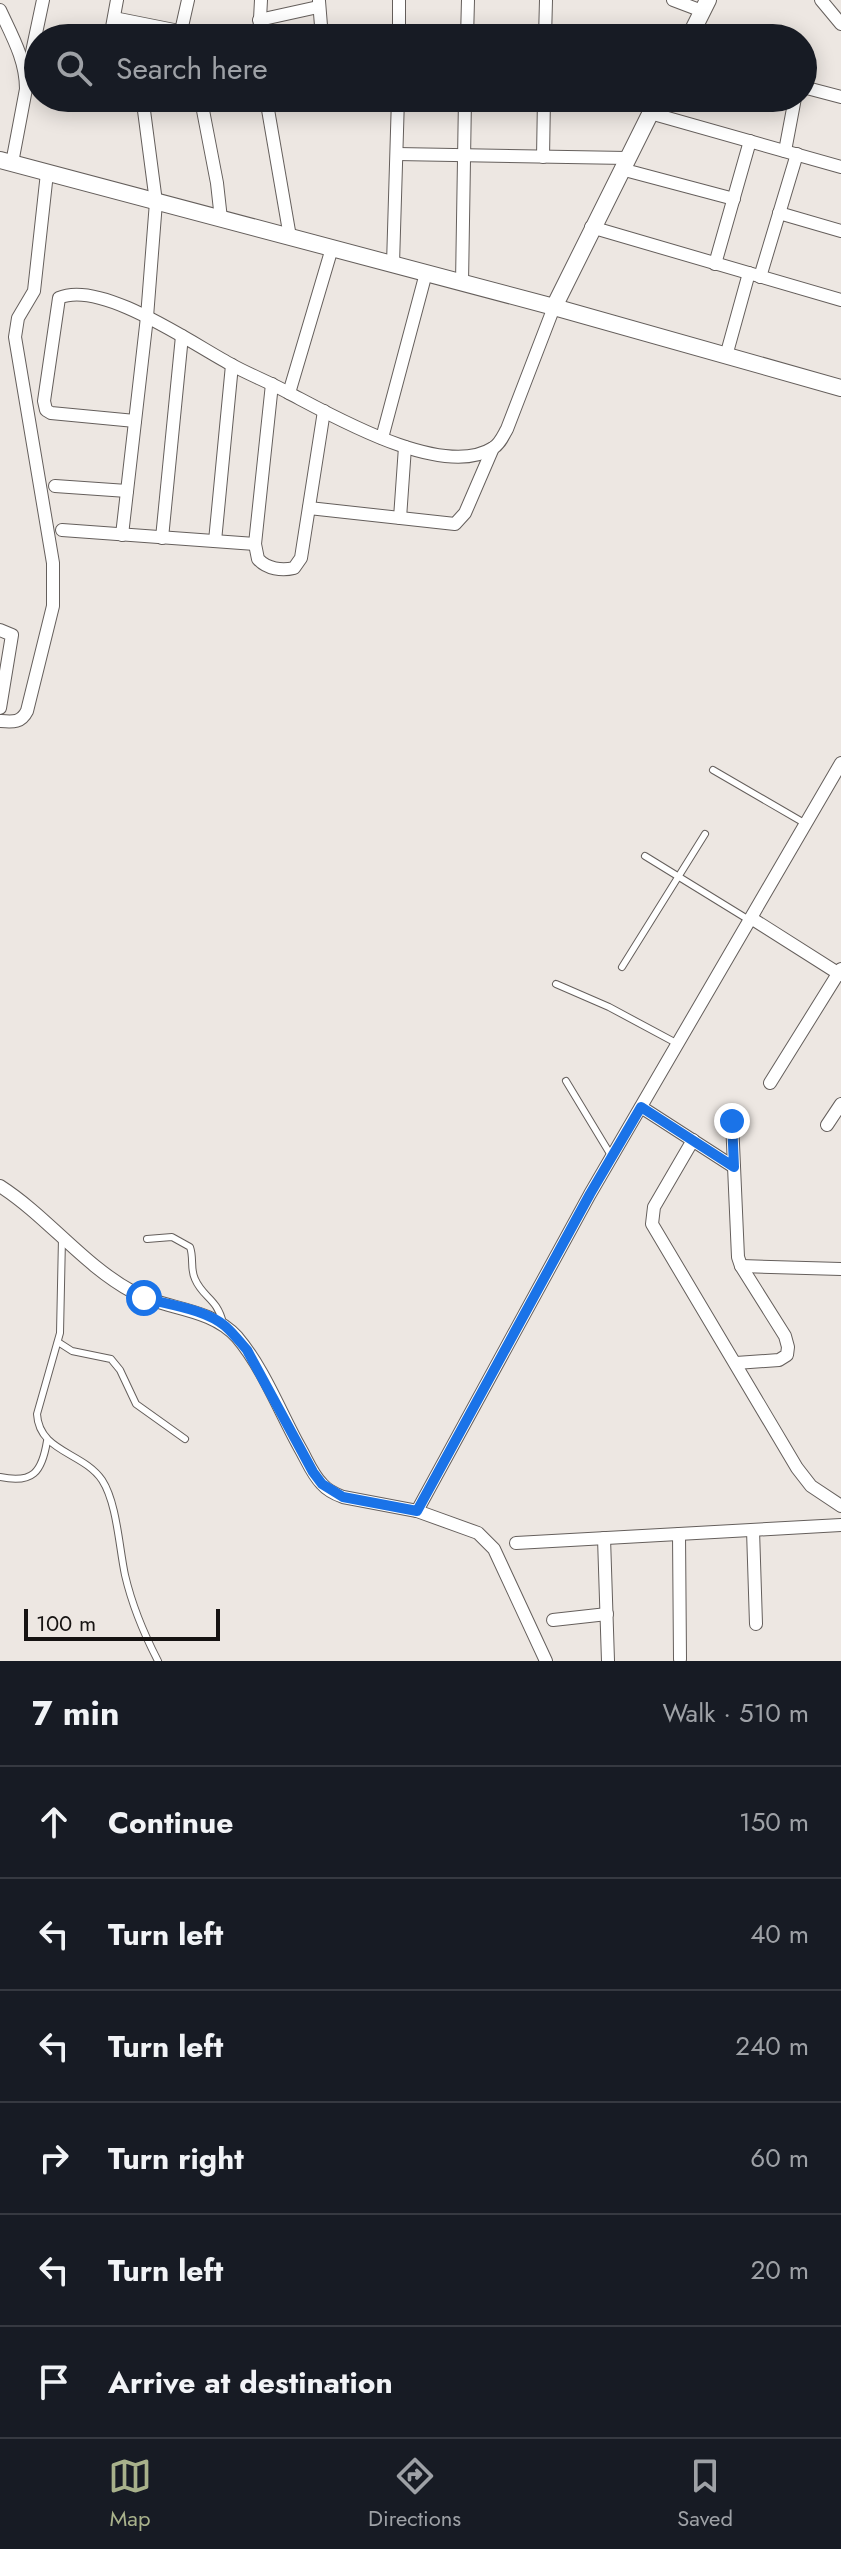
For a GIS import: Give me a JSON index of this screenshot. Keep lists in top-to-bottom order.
{
  "scale_bar": "100 m",
  "page": {
    "search": "Search here",
    "scale": "100 m",
    "heading": ["7 min", "Walk · 510 m"],
    "list": [
      ["Continue", "150 m"],
      ["Turn left", "40 m"],
      ["Turn left", "240 m"],
      ["Turn right", "60 m"],
      ["Turn left", "20 m"],
      "Arrive at destination"
    ],
    "nav": ["Map", "Directions", "Saved"]
  }
}
